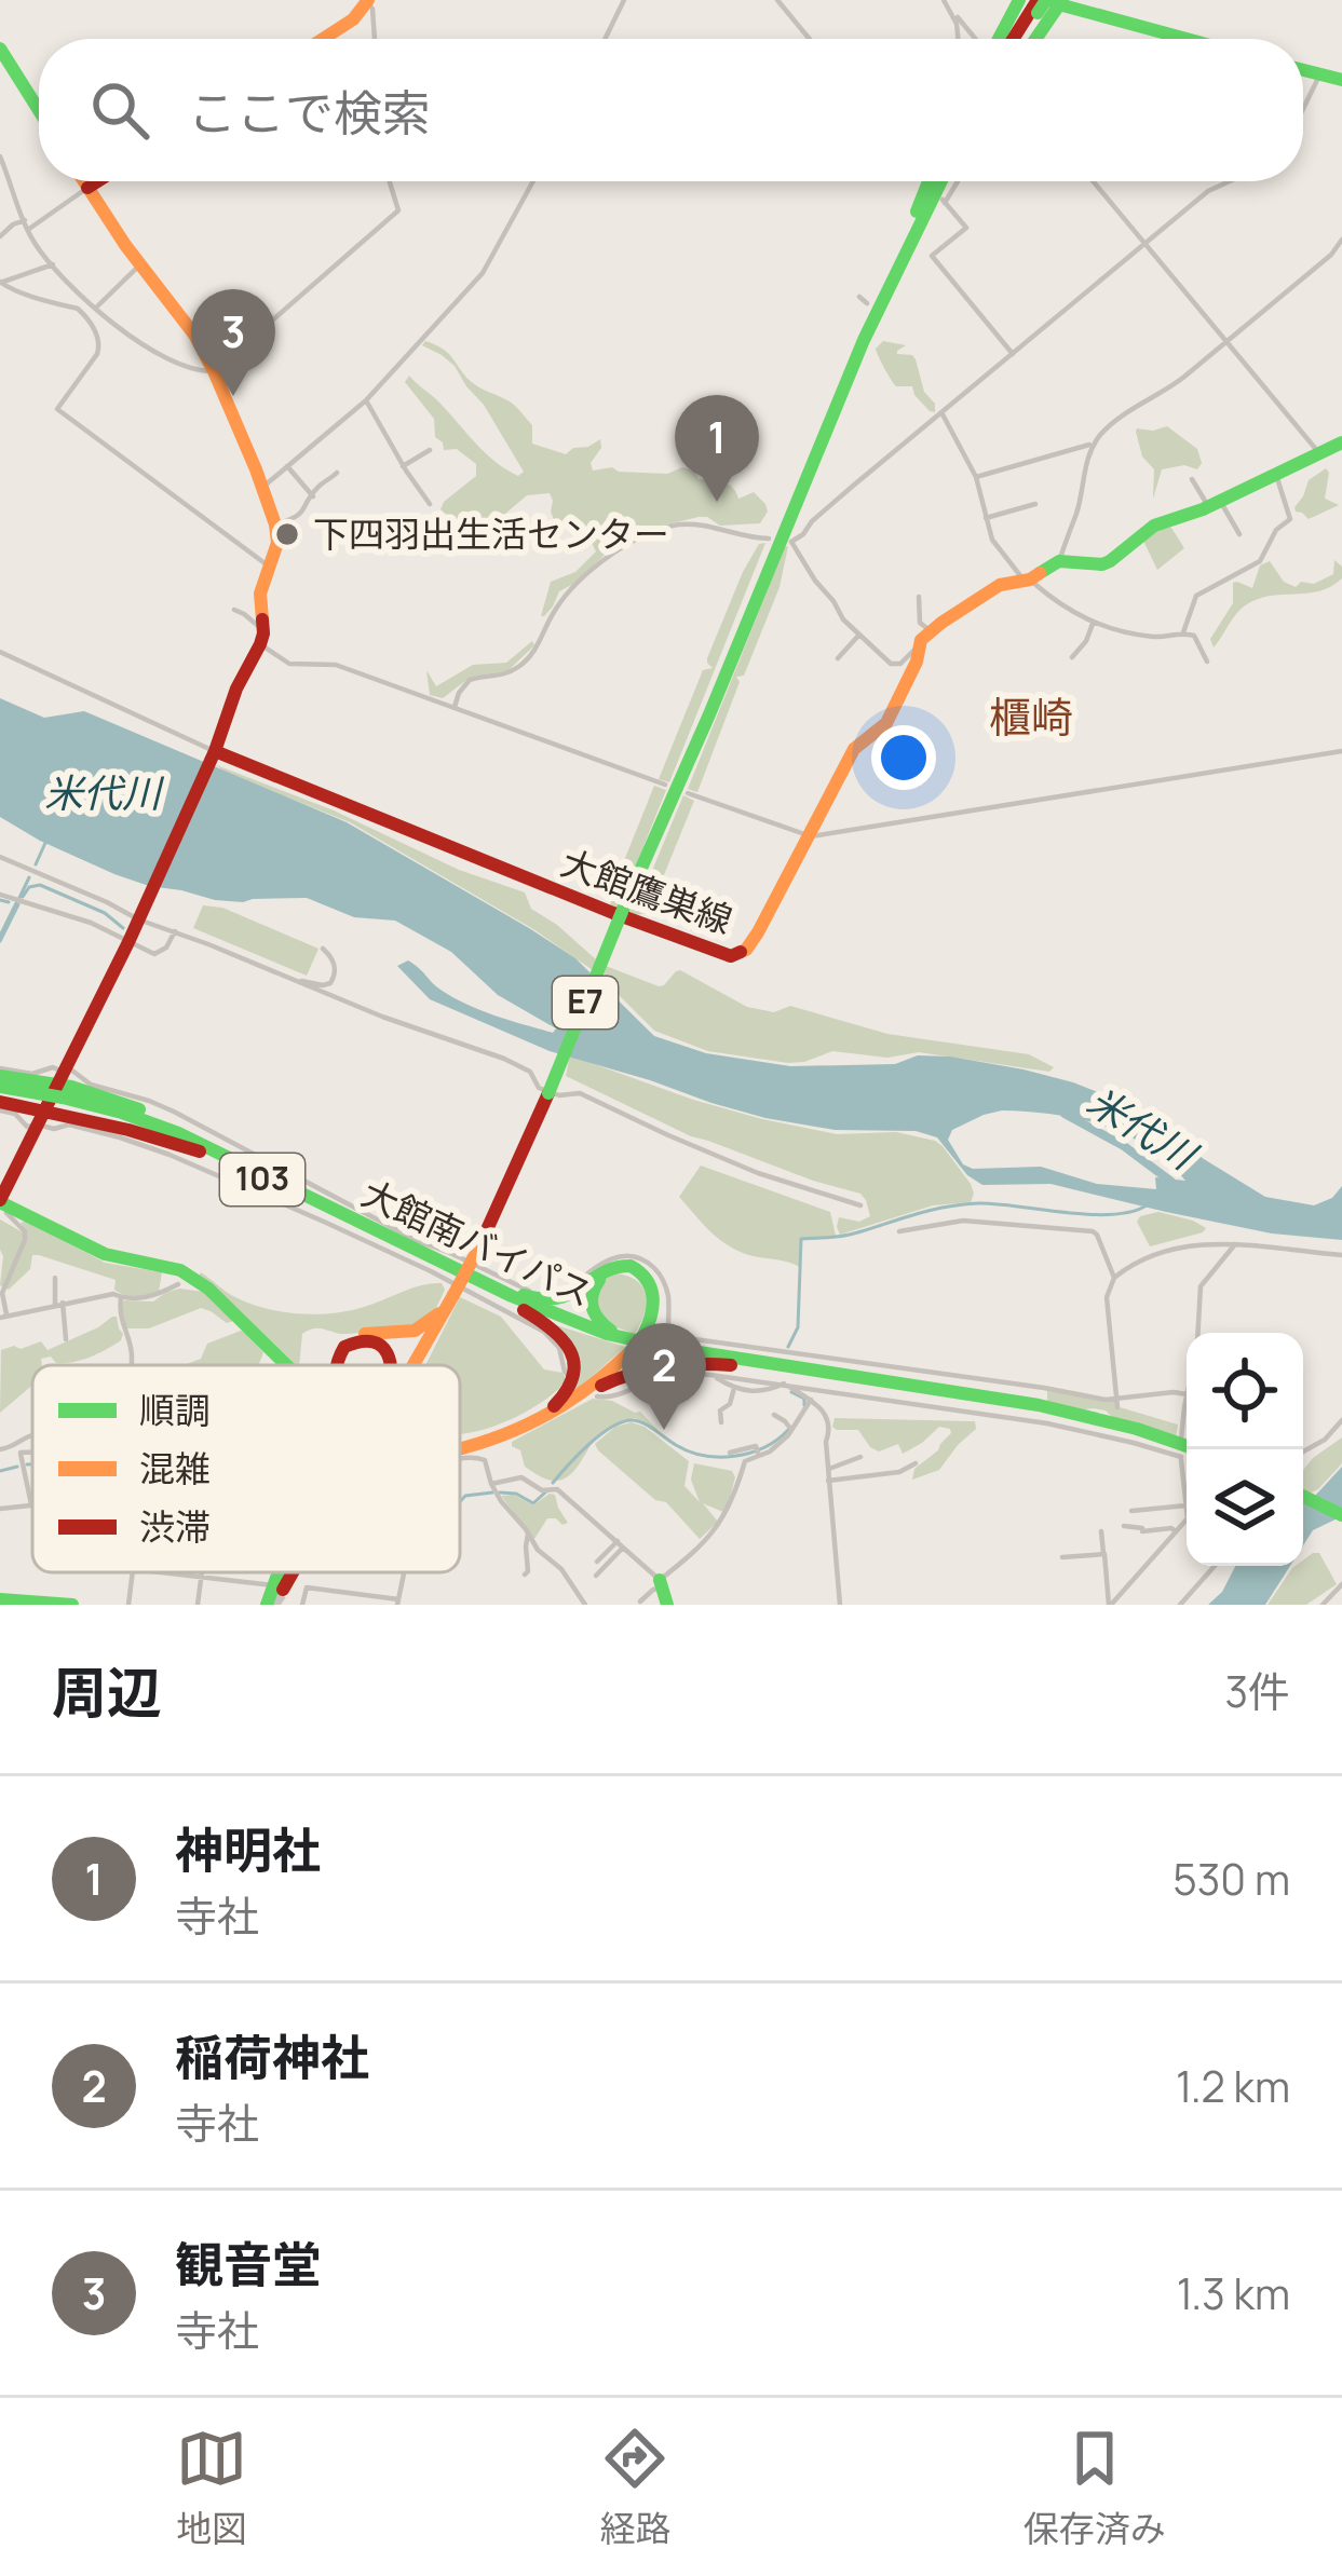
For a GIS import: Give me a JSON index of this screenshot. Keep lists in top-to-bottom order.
{
  "streets": {
    "main road": [
      "大館鷹巣線",
      "E7",
      "103",
      "大館南バイパス"
    ]
  },
  "districts": ["櫃崎"],
  "water": ["米代川"],
  "places": ["下四羽出生活センター"],
  "legend": ["順調", "混雑", "渋滞"],
  "page": {
    "search": "ここで検索",
    "pins": ["3", "1", "2"],
    "heading": ["周辺", "3件"],
    "list": [
      {
        "mark": "1",
        "name": "神明社",
        "note": "寺社",
        "value": "530 m"
      },
      {
        "mark": "2",
        "name": "稲荷神社",
        "note": "寺社",
        "value": "1.2 km"
      },
      {
        "mark": "3",
        "name": "観音堂",
        "note": "寺社",
        "value": "1.3 km"
      }
    ],
    "nav": ["地図", "経路", "保存済み"]
  }
}
